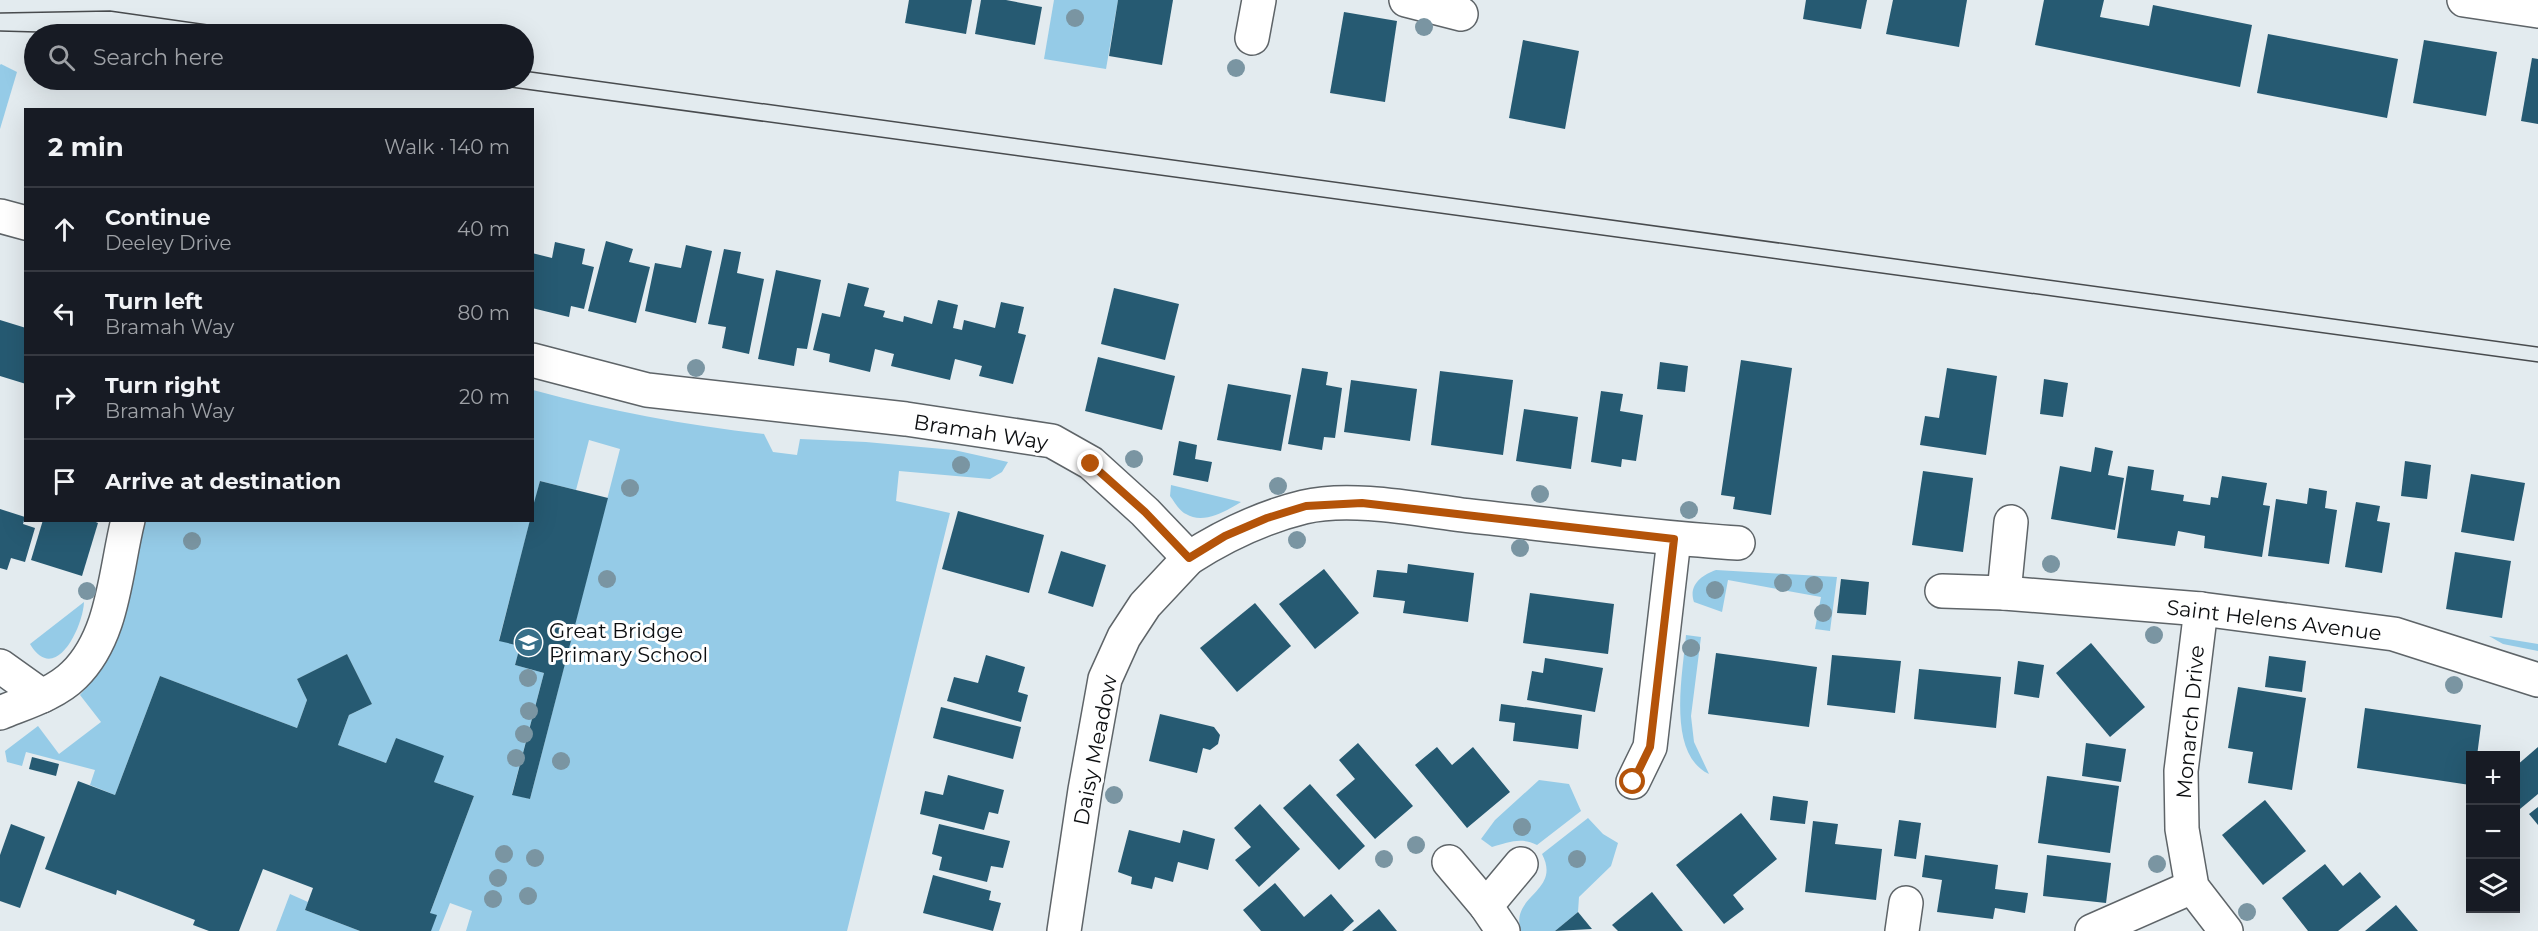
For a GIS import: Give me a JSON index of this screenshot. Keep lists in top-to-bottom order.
{
  "streets": {
    "street": [
      "Bramah Way",
      "Saint Helens Avenue",
      "Monarch Drive",
      "Daisy Meadow"
    ]
  },
  "crossings": [
    ["Bramah Way", "Daisy Meadow"],
    ["Saint Helens Avenue", "Monarch Drive"]
  ],
  "places": {
    "school or university": ["Great Bridge Primary School"]
  },
  "page": {
    "search": "Search here",
    "heading": ["2 min", "Walk · 140 m"],
    "list": [
      ["Continue", "Deeley Drive", "40 m"],
      ["Turn left", "Bramah Way", "80 m"],
      ["Turn right", "Bramah Way", "20 m"],
      "Arrive at destination"
    ],
    "map_buttons": ["+", "−"]
  }
}
